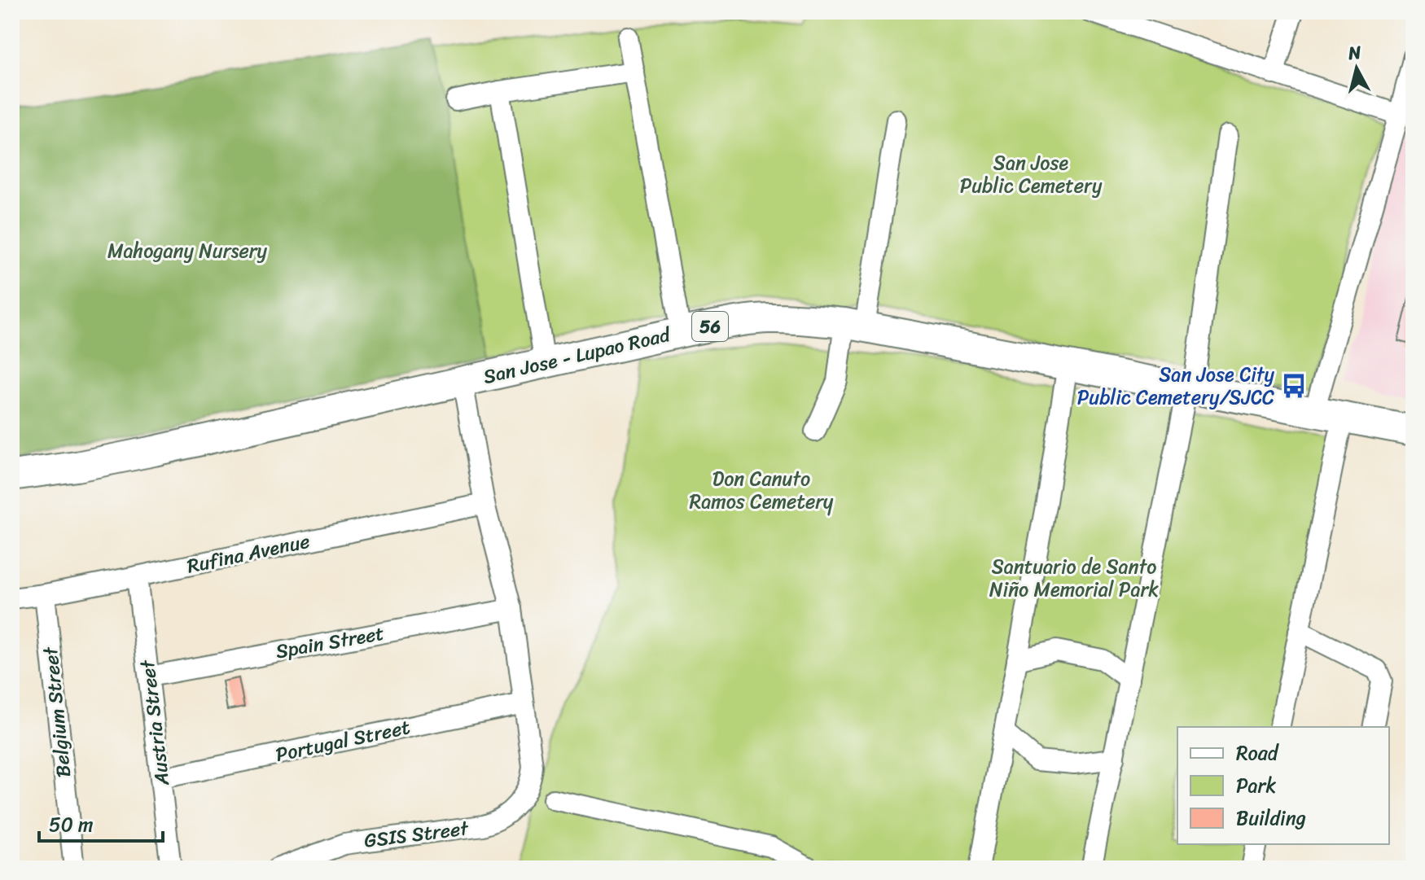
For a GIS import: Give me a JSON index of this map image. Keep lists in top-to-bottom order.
{
  "streets": {
    "highway": ["56", "San Jose - Lupao Road"],
    "street": [
      "Rufina Avenue",
      "Spain Street",
      "Belgium Street",
      "Austria Street",
      "Portugal Street",
      "GSIS Street"
    ]
  },
  "crossings": [
    ["Rufina Avenue", "Belgium Street"],
    ["Rufina Avenue", "Austria Street"],
    ["Spain Street", "Austria Street"],
    ["Austria Street", "Portugal Street"],
    ["Portugal Street", "GSIS Street"]
  ],
  "parks": [
    "San Jose Public Cemetery",
    "Mahogany Nursery",
    "Don Canuto Ramos Cemetery",
    "Santuario de Santo Niño Memorial Park"
  ],
  "places": {
    "bus stop": ["San Jose City Public Cemetery/SJCC"]
  },
  "legend": ["Road", "Park", "Building"],
  "scale_bar": "50 m",
  "north": "top"
}
